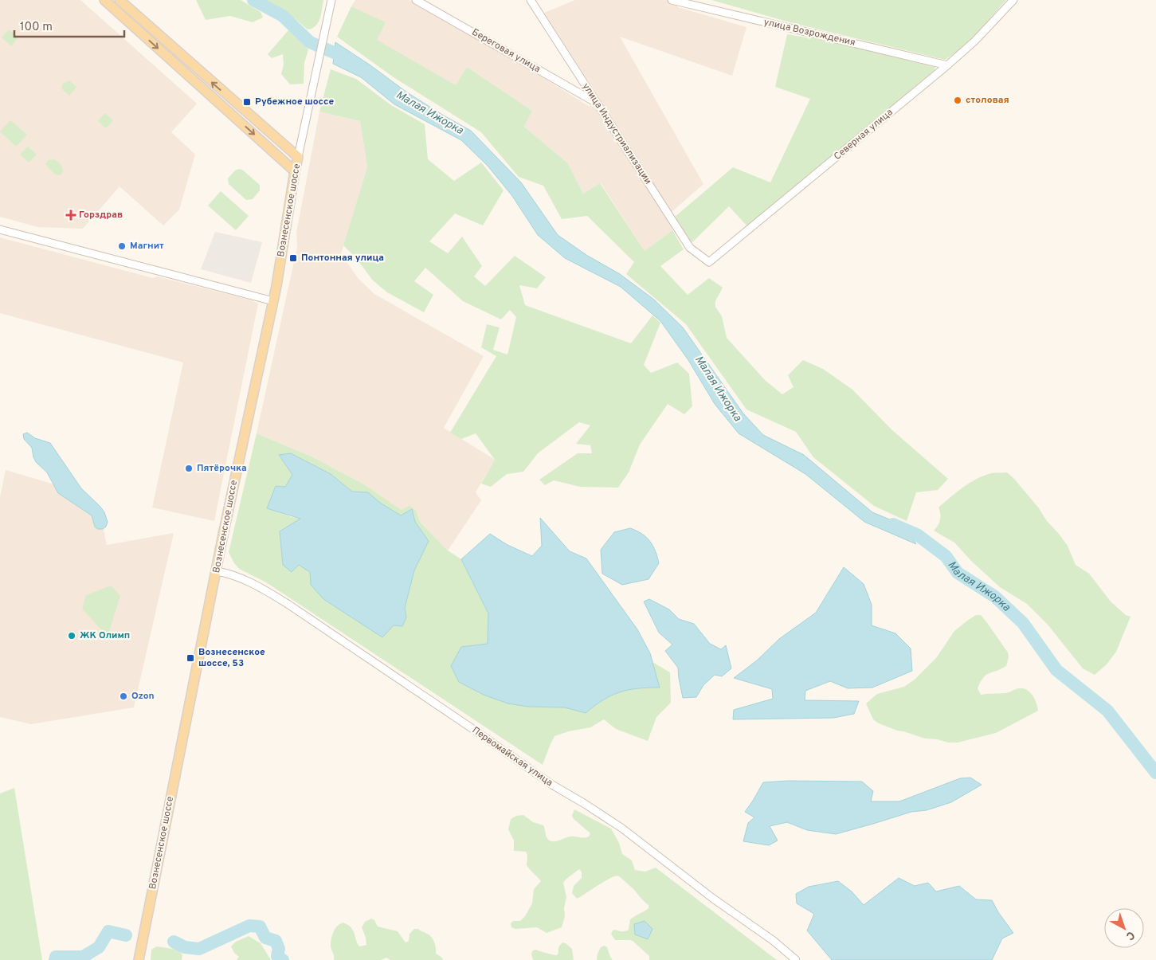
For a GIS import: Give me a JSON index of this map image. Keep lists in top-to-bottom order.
{
  "streets": {
    "main road": ["Вознесенское шоссе"],
    "street": [
      "улица Возрождения",
      "Береговая улица",
      "улица Индустриализации",
      "Северная улица",
      "Первомайская улица"
    ]
  },
  "crossings": [
    ["улица Возрождения", "Северная улица"],
    ["Береговая улица", "улица Индустриализации"],
    ["улица Индустриализации", "Северная улица"],
    ["Вознесенское шоссе", "Первомайская улица"]
  ],
  "water": ["Малая Ижорка"],
  "places": {
    "other": [
      "столовая",
      "Магнит",
      "Пятёрочка",
      "ЖК Олимп",
      "Ozon"
    ],
    "transit": ["Рубежное шоссе", "Понтонная улица", "Вознесенское шоссе, 53"],
    "health": ["Горздрав"]
  },
  "scale_bar": "100 m",
  "north": "bottom right"
}
